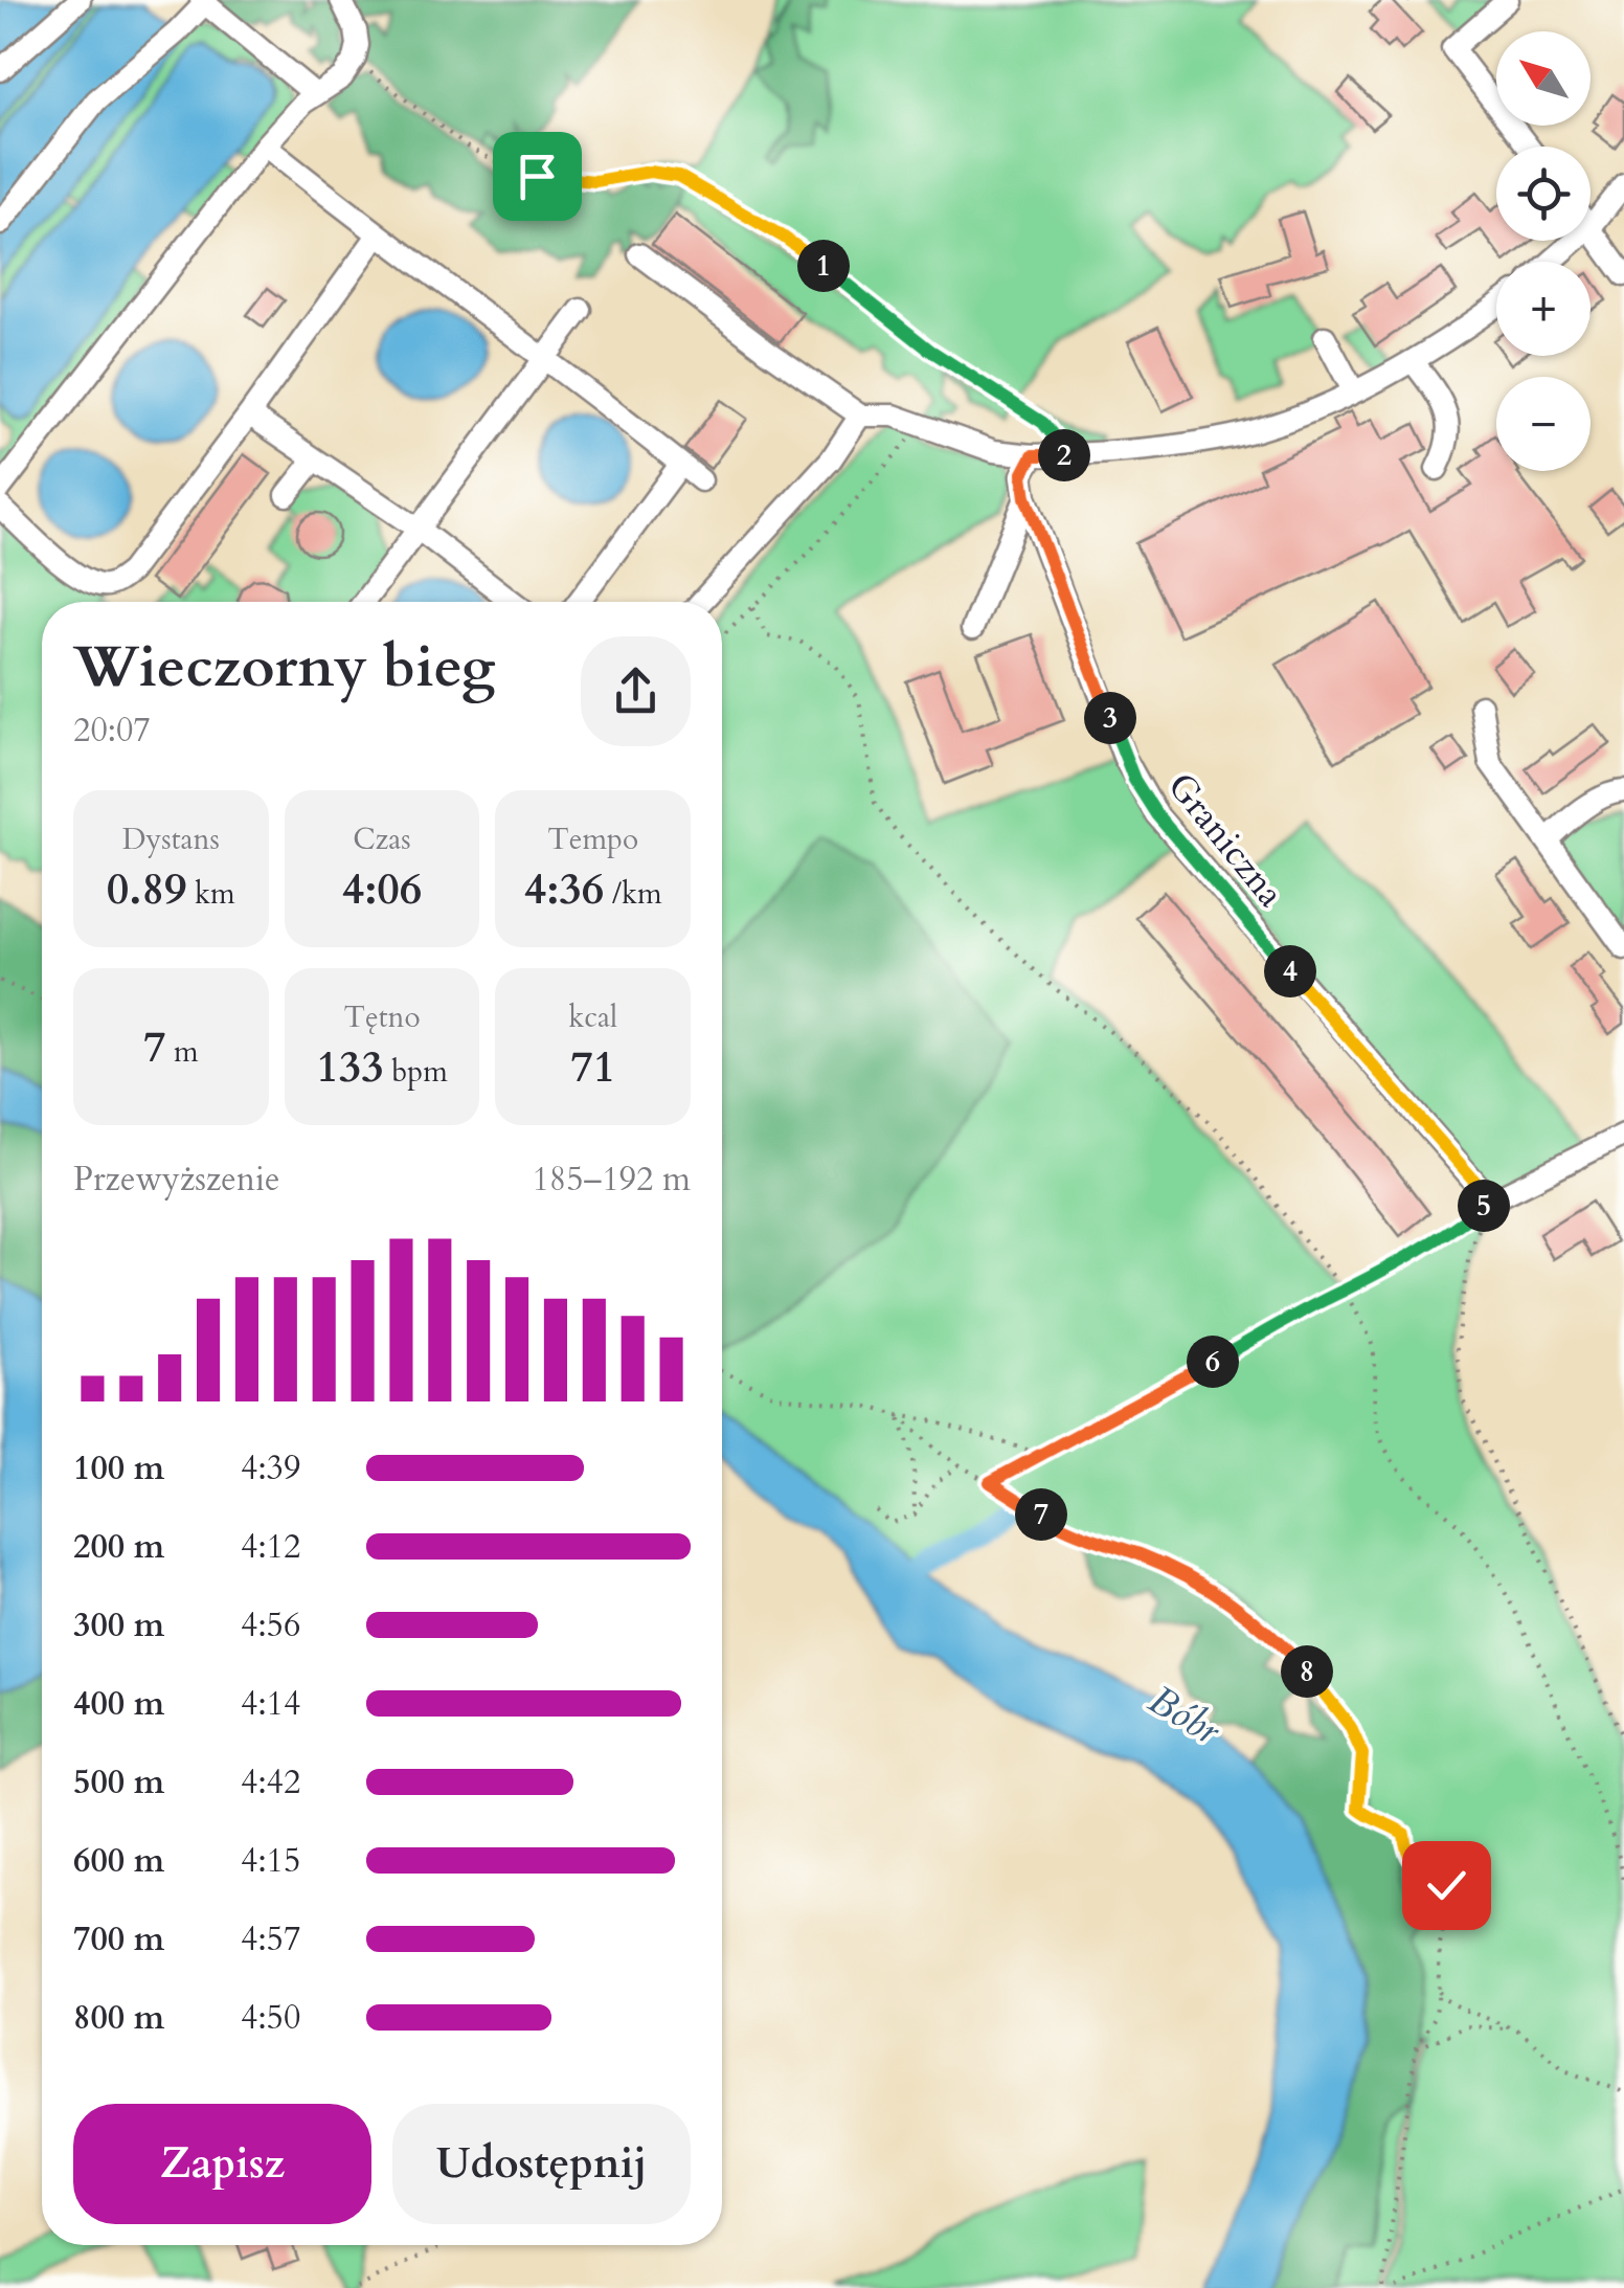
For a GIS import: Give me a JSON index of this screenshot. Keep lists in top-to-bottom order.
{
  "streets": {
    "street": ["Graniczna"]
  },
  "water": ["Bóbr"],
  "north": "top left",
  "page": {
    "map_buttons": ["+", "−"],
    "pins": [
      "1",
      "2",
      "3",
      "4",
      "5",
      "6",
      "7",
      "8"
    ],
    "heading": ["Wieczorny bieg", "20:07"],
    "stats": [
      ["Dystans", "0.89 km"],
      ["Czas", "4:06"],
      ["Tempo", "4:36 /km"],
      ["7 m"],
      ["Tętno", "133 bpm"],
      ["kcal", "71"]
    ],
    "chart": ["Przewyższenie", "185–192 m"],
    "list": [
      {
        "name": "100 m",
        "note": "4:39"
      },
      {
        "name": "200 m",
        "note": "4:12"
      },
      {
        "name": "300 m",
        "note": "4:56"
      },
      {
        "name": "400 m",
        "note": "4:14"
      },
      {
        "name": "500 m",
        "note": "4:42"
      },
      {
        "name": "600 m",
        "note": "4:15"
      },
      {
        "name": "700 m",
        "note": "4:57"
      },
      {
        "name": "800 m",
        "note": "4:50"
      }
    ],
    "buttons": ["Zapisz", "Udostępnij"]
  }
}
